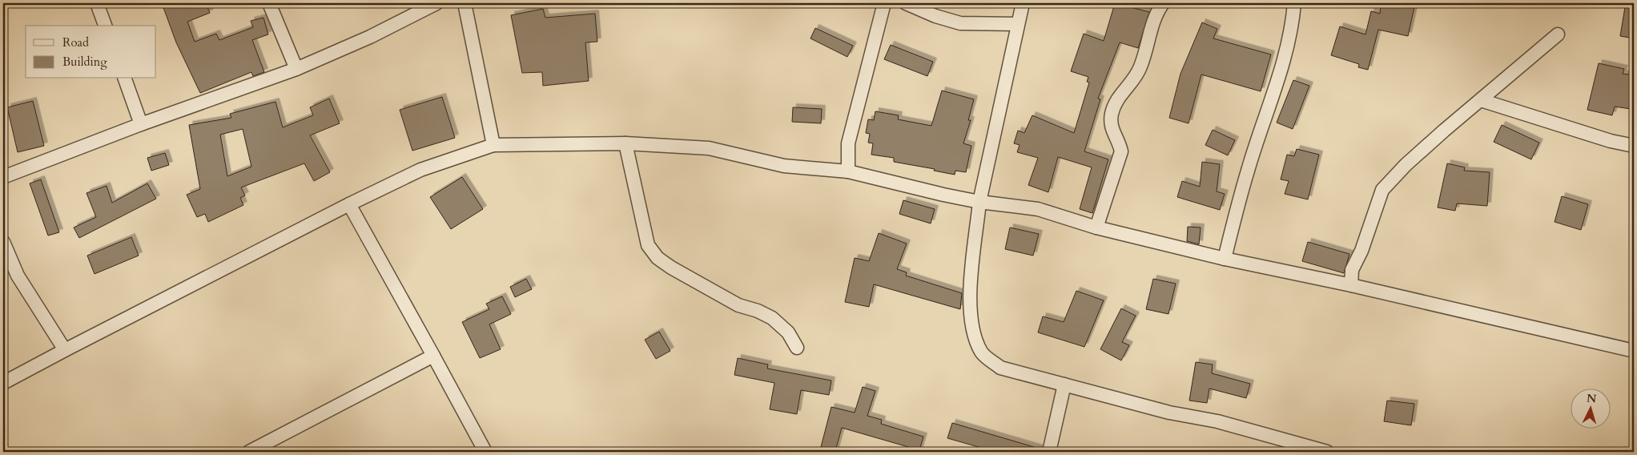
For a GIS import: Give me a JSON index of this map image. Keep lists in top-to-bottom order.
{
  "legend": ["Road", "Building"],
  "north": "top"
}
